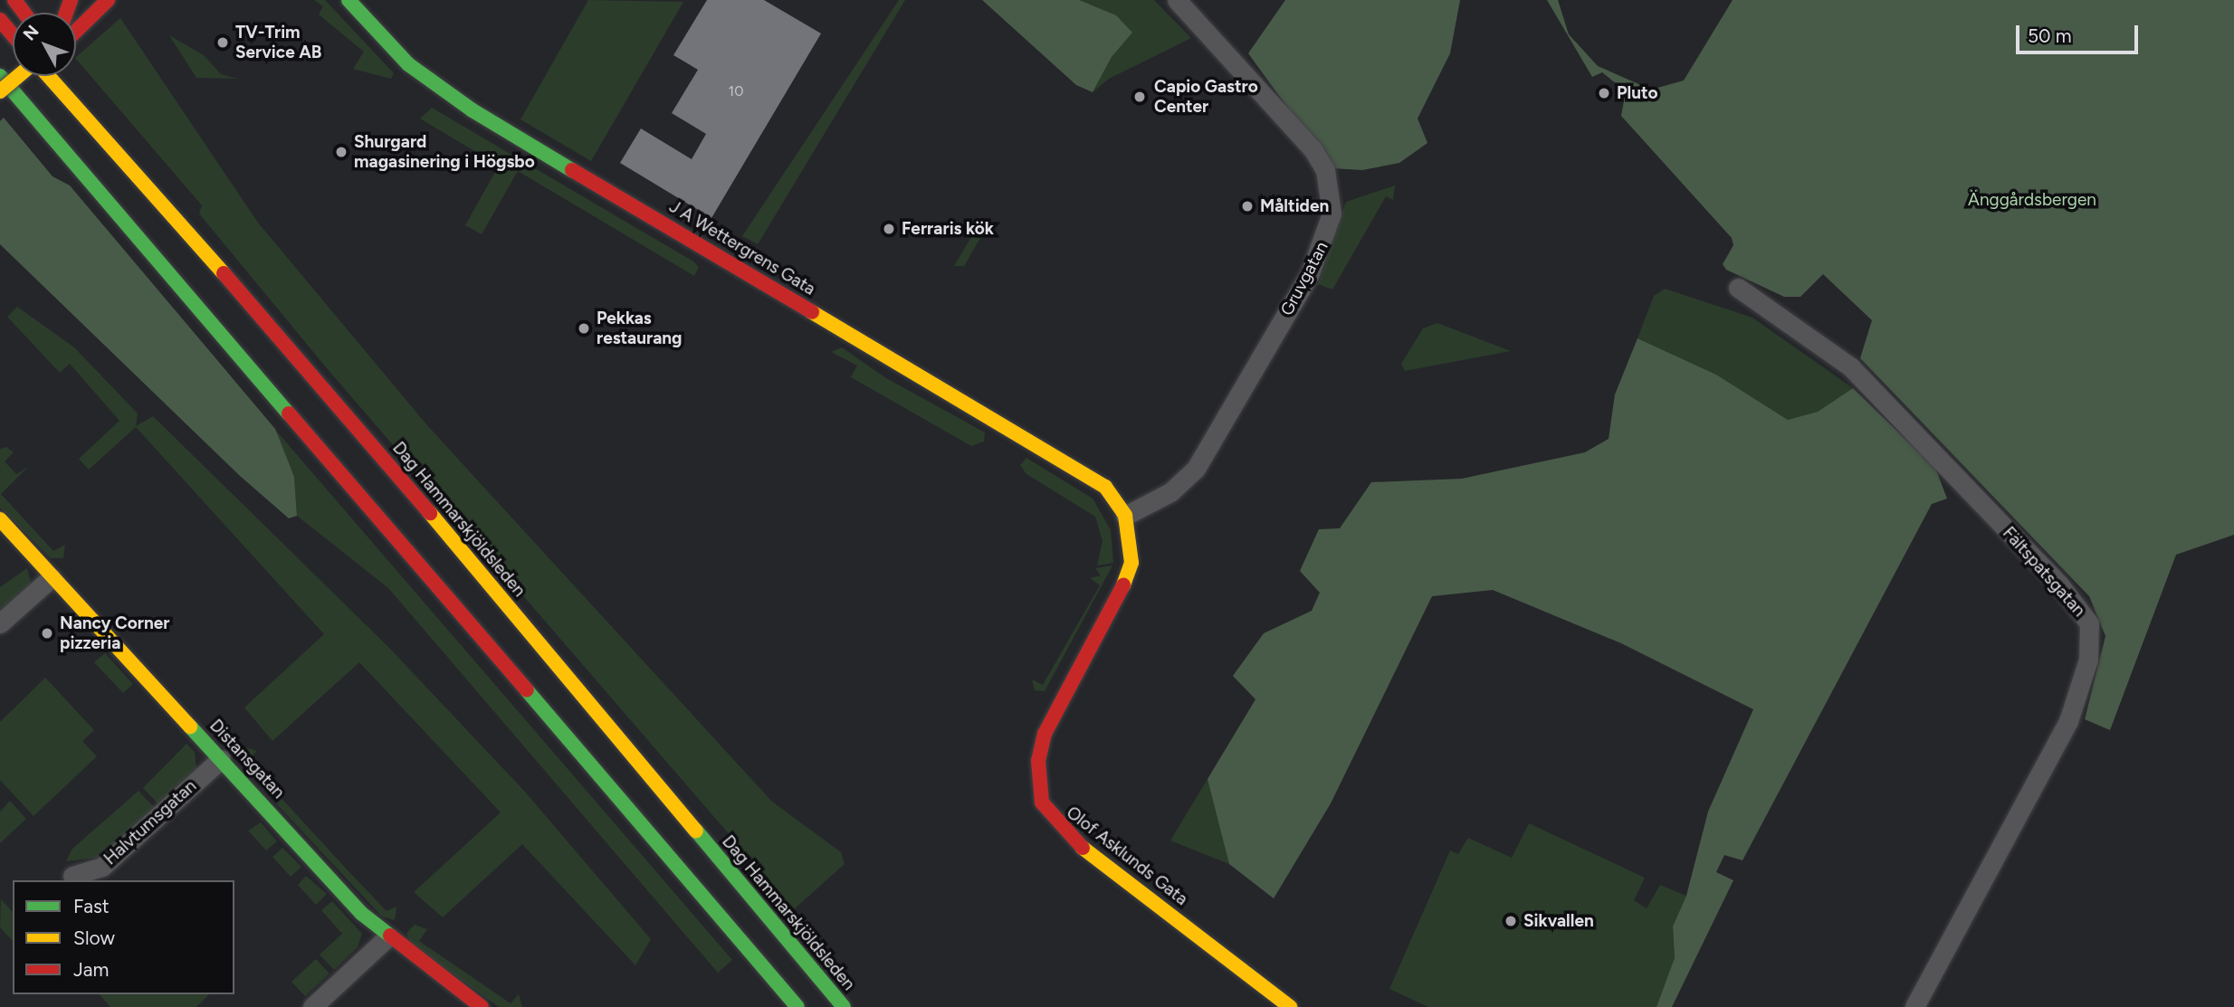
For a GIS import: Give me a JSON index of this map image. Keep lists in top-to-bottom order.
{
  "streets": {
    "main road": [
      "J A Wettergrens Gata",
      "Dag Hammarskjöldsleden",
      "Distansgatan",
      "Olof Asklunds Gata"
    ],
    "street": ["Gruvgatan", "Fältspatsgatan", "Halvtumsgatan"]
  },
  "crossings": [
    ["J A Wettergrens Gata", "Gruvgatan"],
    ["J A Wettergrens Gata", "Olof Asklunds Gata"],
    ["Gruvgatan", "Olof Asklunds Gata"],
    ["Distansgatan", "Halvtumsgatan"]
  ],
  "parks": ["Änggårdsbergen"],
  "places": [
    "TV-Trim Service AB",
    "Pluto",
    "Capio Gastro Center",
    "Shurgard magasinering i Högsbo",
    "Måltiden",
    "Ferraris kök",
    "Pekkas restaurang",
    "Nancy Corner pizzeria",
    "Sikvallen"
  ],
  "house_numbers": ["10"],
  "legend": ["Fast", "Slow", "Jam"],
  "scale_bar": "50 m",
  "north": "top left"
}
